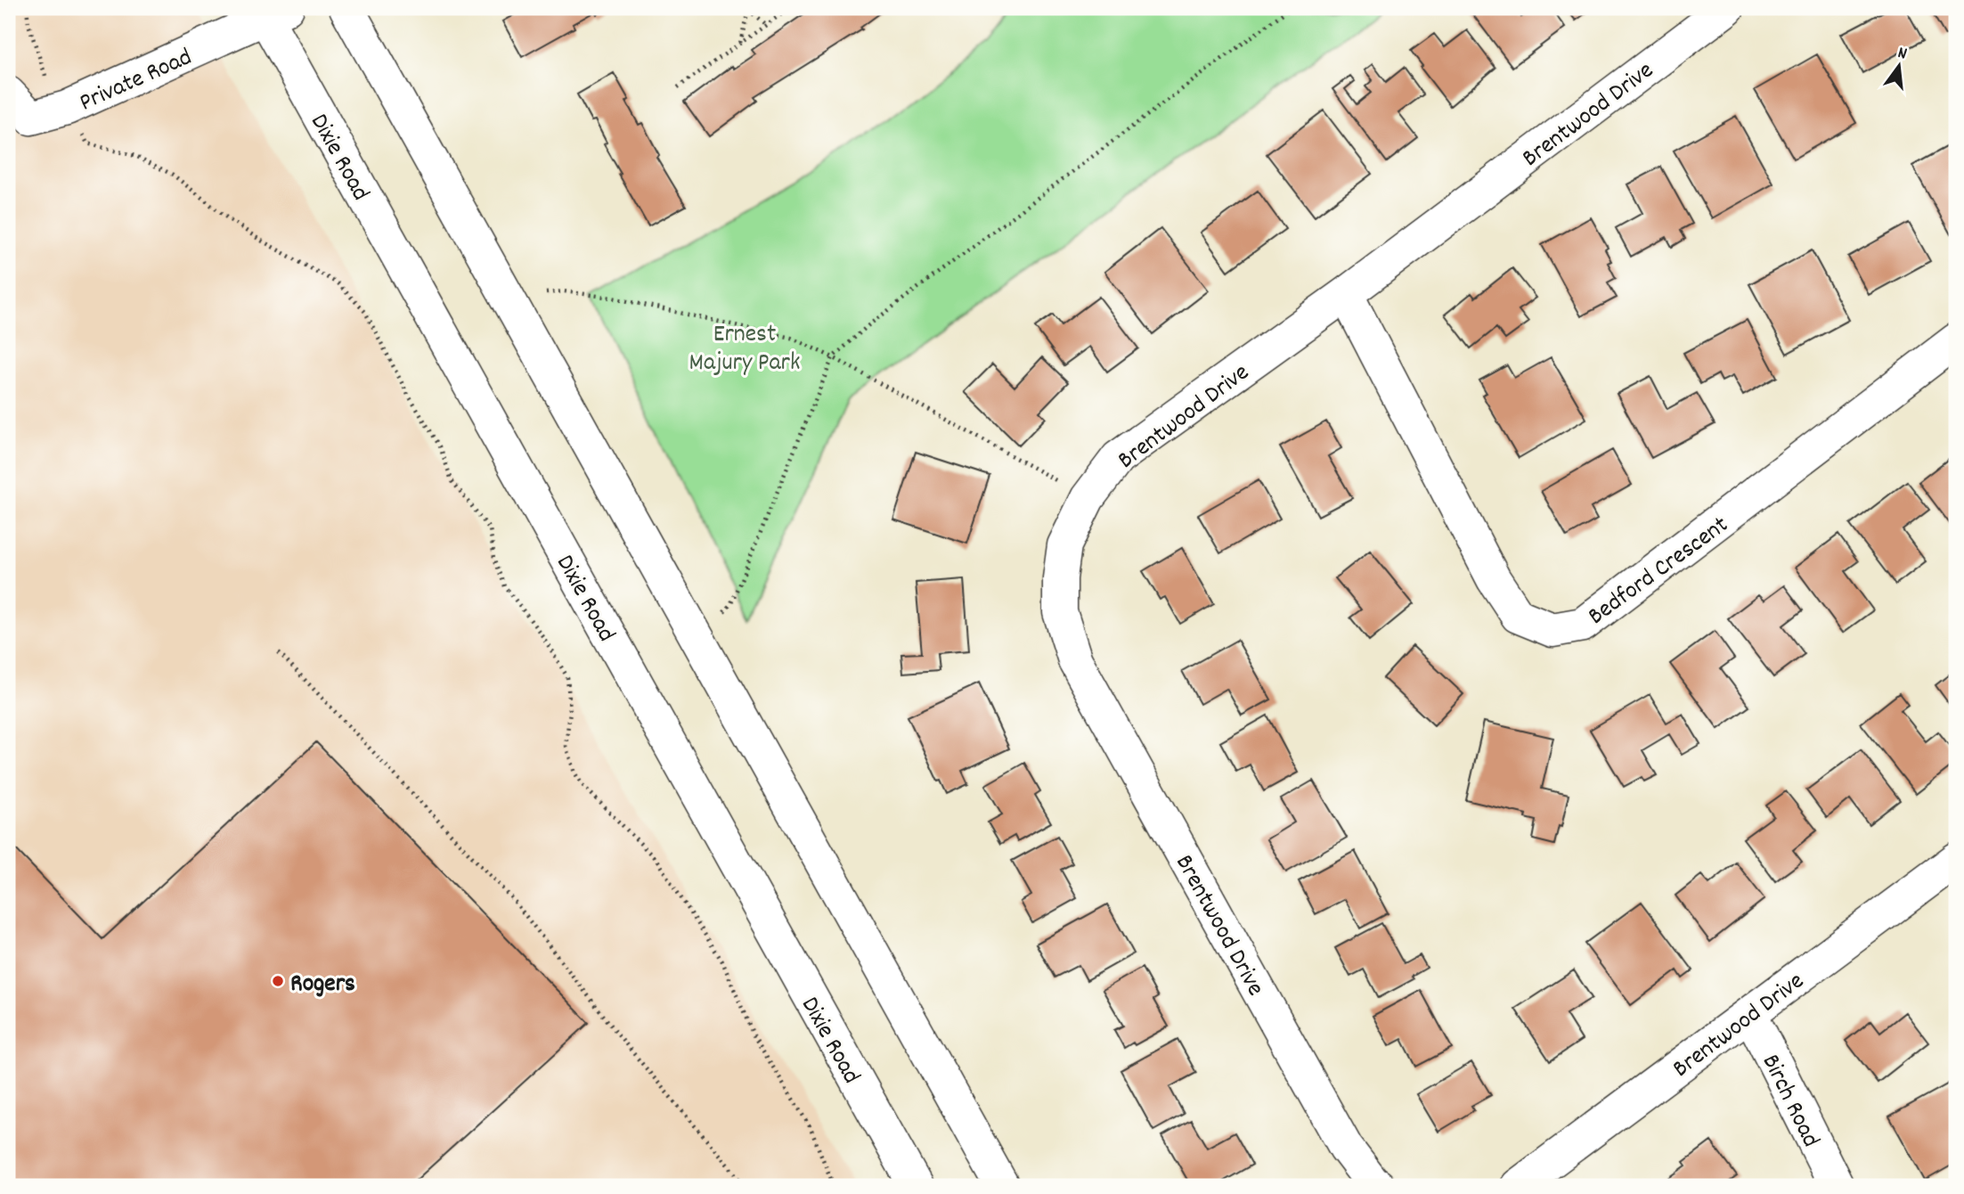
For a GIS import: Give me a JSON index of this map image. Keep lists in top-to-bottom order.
{
  "streets": {
    "street": [
      "Private Road",
      "Brentwood Drive",
      "Dixie Road",
      "Bedford Crescent",
      "Birch Road"
    ]
  },
  "crossings": [
    ["Private Road", "Dixie Road"],
    ["Brentwood Drive", "Bedford Crescent"],
    ["Brentwood Drive", "Birch Road"]
  ],
  "parks": ["Ernest Majury Park"],
  "places": ["Rogers"],
  "north": "top"
}
